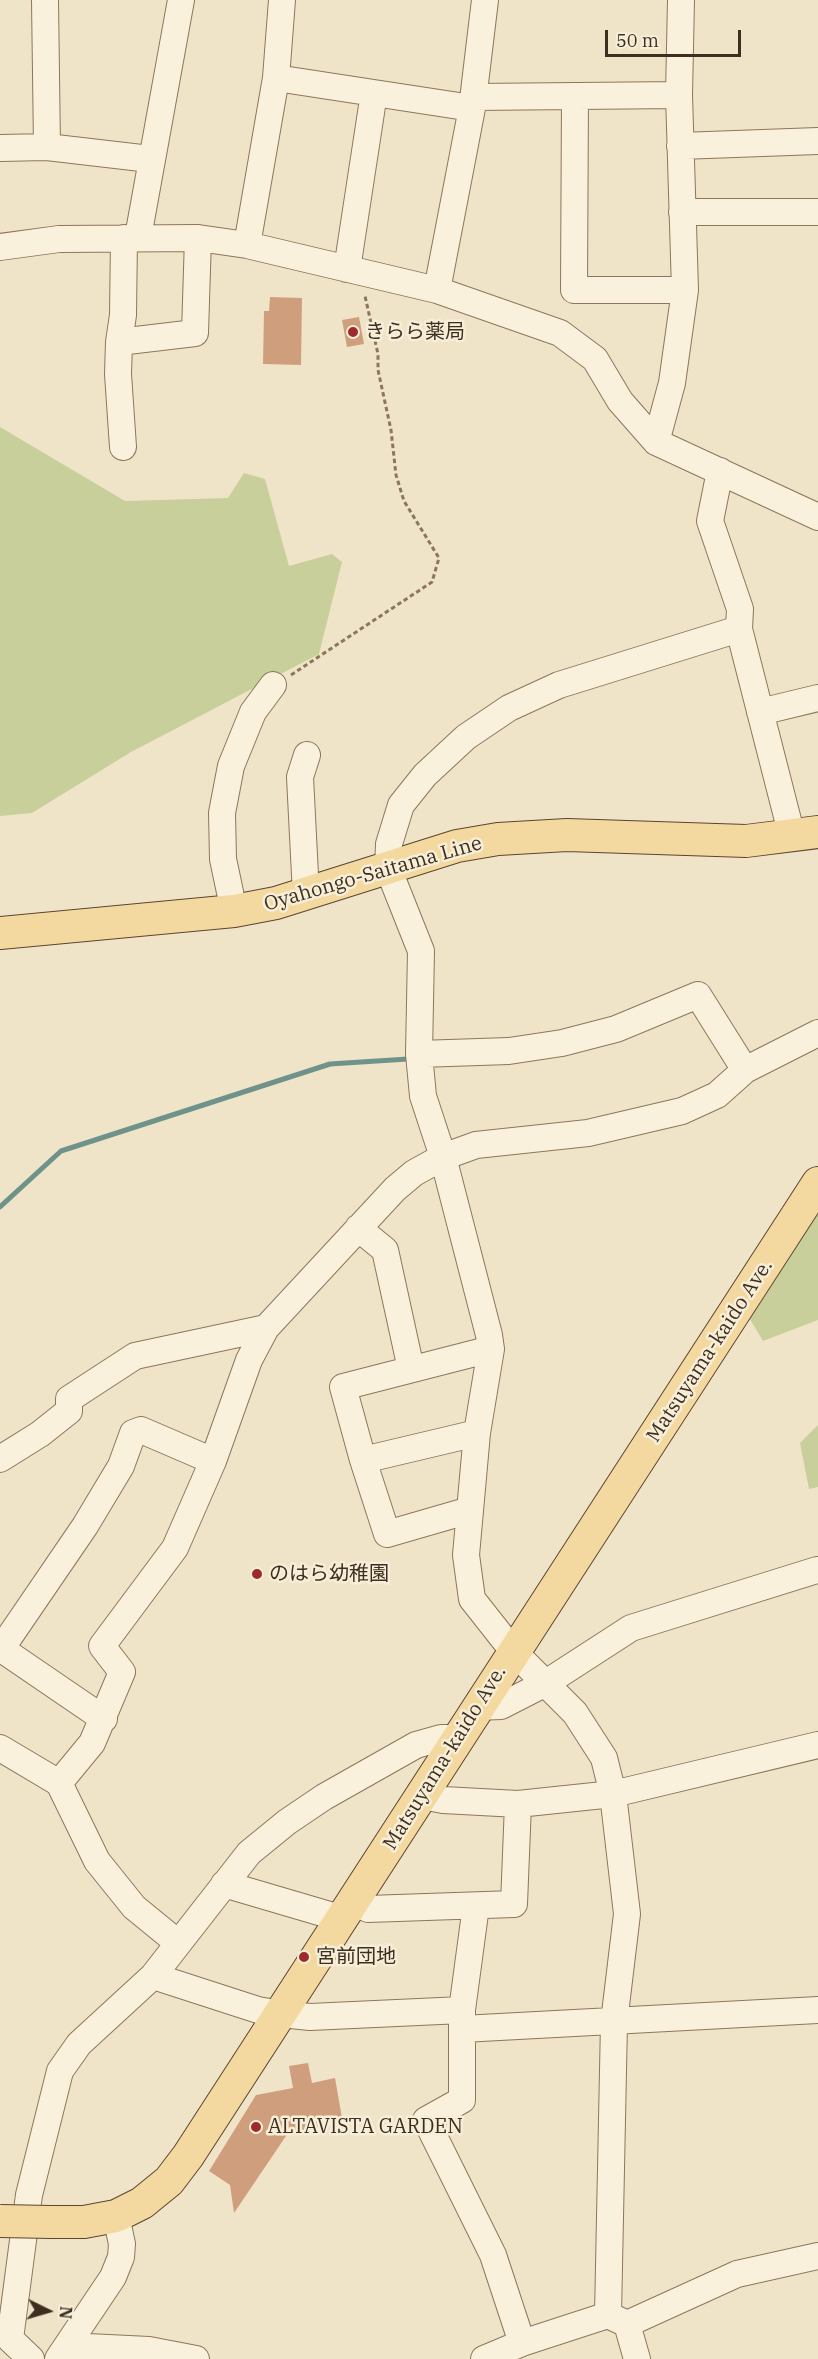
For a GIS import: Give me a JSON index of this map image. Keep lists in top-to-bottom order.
{
  "streets": {
    "main road": ["Oyahongo-Saitama Line", "Matsuyama-kaido Ave."]
  },
  "places": [
    "きらら薬局",
    "のはら幼稚園",
    "宮前団地",
    "ALTAVISTA GARDEN"
  ],
  "scale_bar": "50 m",
  "north": "right"
}
